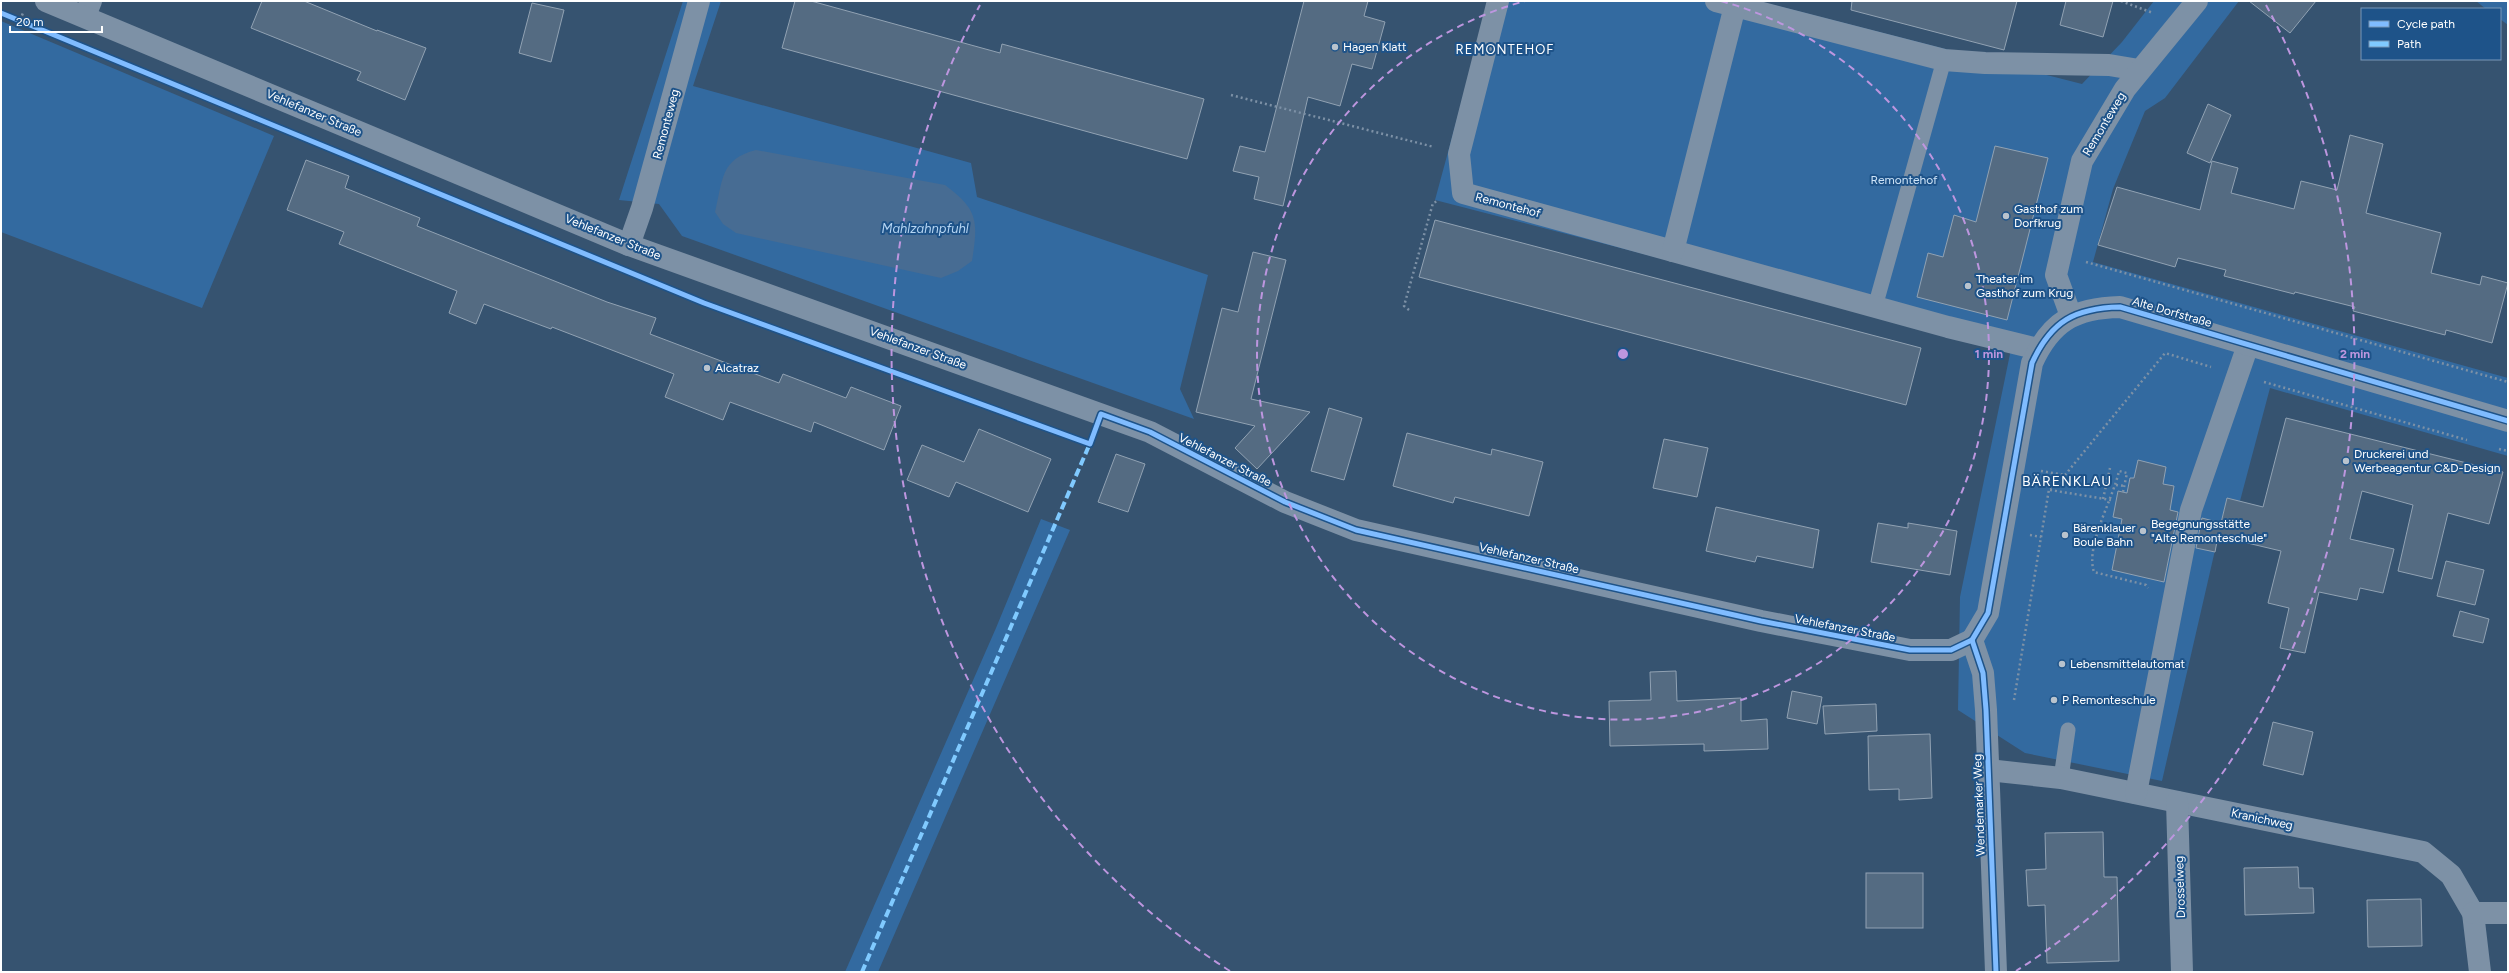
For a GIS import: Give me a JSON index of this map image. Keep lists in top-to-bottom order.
{
  "streets": {
    "street": [
      "Vehlefanzer Straße",
      "Remonteweg",
      "Remontehof",
      "Alte Dorfstraße",
      "Wendemarker Weg",
      "Kranichweg",
      "Drosselweg"
    ]
  },
  "crossings": [
    ["Vehlefanzer Straße", "Remonteweg"],
    ["Vehlefanzer Straße", "Alte Dorfstraße"],
    ["Vehlefanzer Straße", "Wendemarker Weg"],
    ["Remonteweg", "Alte Dorfstraße"],
    ["Remontehof", "Alte Dorfstraße"],
    ["Alte Dorfstraße", "Wendemarker Weg"],
    ["Wendemarker Weg", "Kranichweg"],
    ["Kranichweg", "Drosselweg"]
  ],
  "districts": ["REMONTEHOF", "BÄRENKLAU"],
  "water": ["Mahlzahnpfuhl"],
  "parks": ["Remontehof"],
  "places": [
    "Hagen Klatt",
    "Gasthof zum Dorfkrug",
    "Theater im Gasthof zum Krug",
    "Alcatraz",
    "Druckerei und Werbeagentur C&D-Design",
    "Begegnungsstätte \"Alte Remonteschule\"",
    "Bärenklauer Boule Bahn",
    "Lebensmittelautomat",
    "P Remonteschule"
  ],
  "legend": ["Cycle path", "Path"],
  "scale_bar": "20 m",
  "rings": ["1 min", "2 min"]
}
